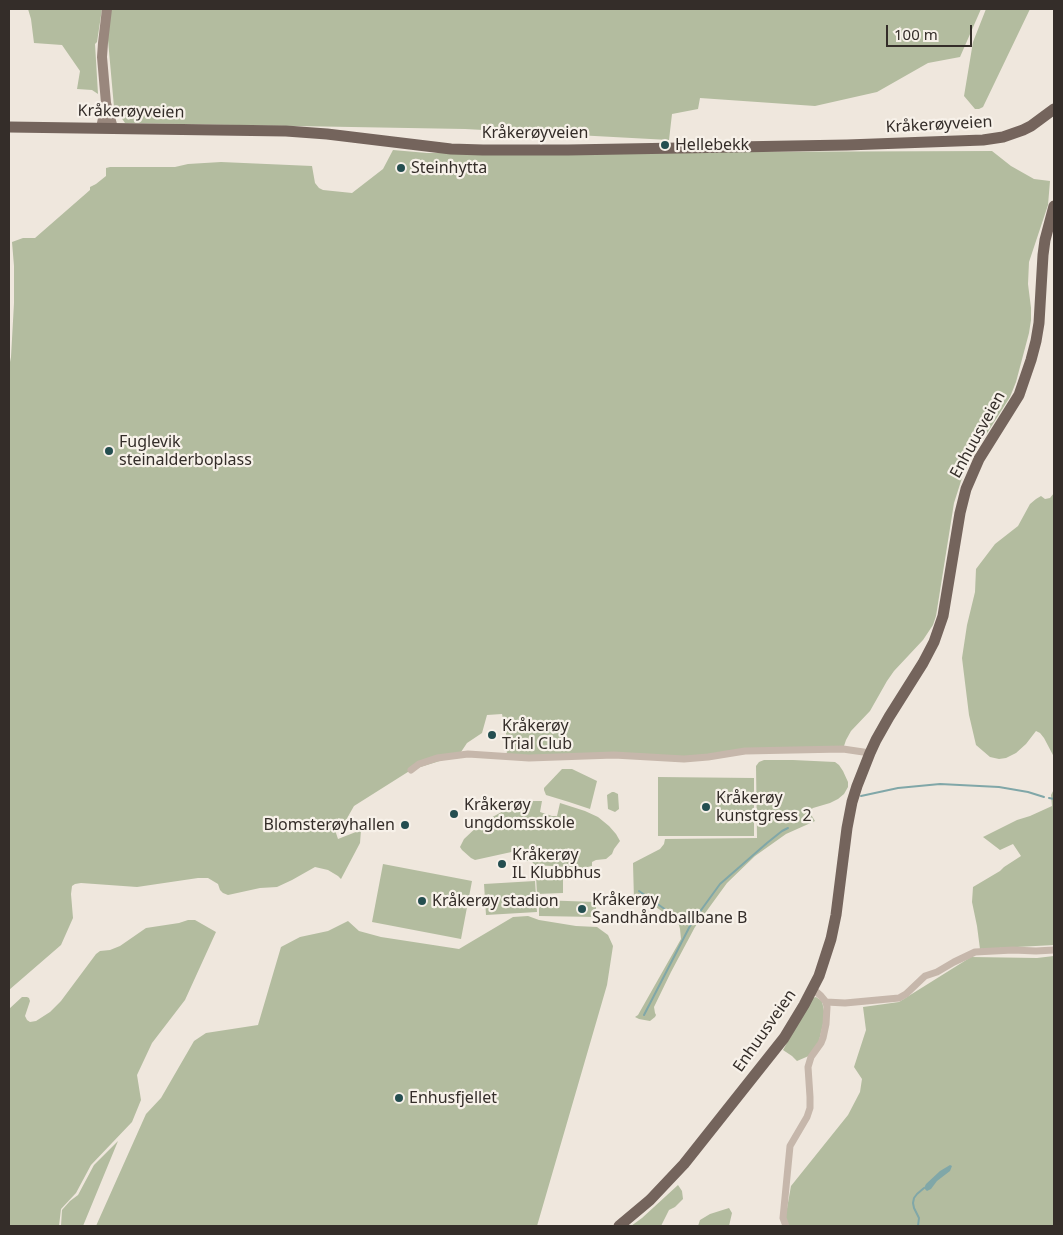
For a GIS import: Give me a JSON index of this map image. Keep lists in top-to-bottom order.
{
  "streets": {
    "main road": ["Kråkerøyveien", "Enhuusveien"]
  },
  "places": [
    "Hellebekk",
    "Steinhytta",
    "Fuglevik steinalderboplass",
    "Kråkerøy Trial Club",
    "Kråkerøy kunstgress 2",
    "Kråkerøy ungdomsskole",
    "Blomsterøyhallen",
    "Kråkerøy IL Klubbhus",
    "Kråkerøy stadion",
    "Kråkerøy Sandhåndballbane B",
    "Enhusfjellet"
  ],
  "scale_bar": "100 m"
}
